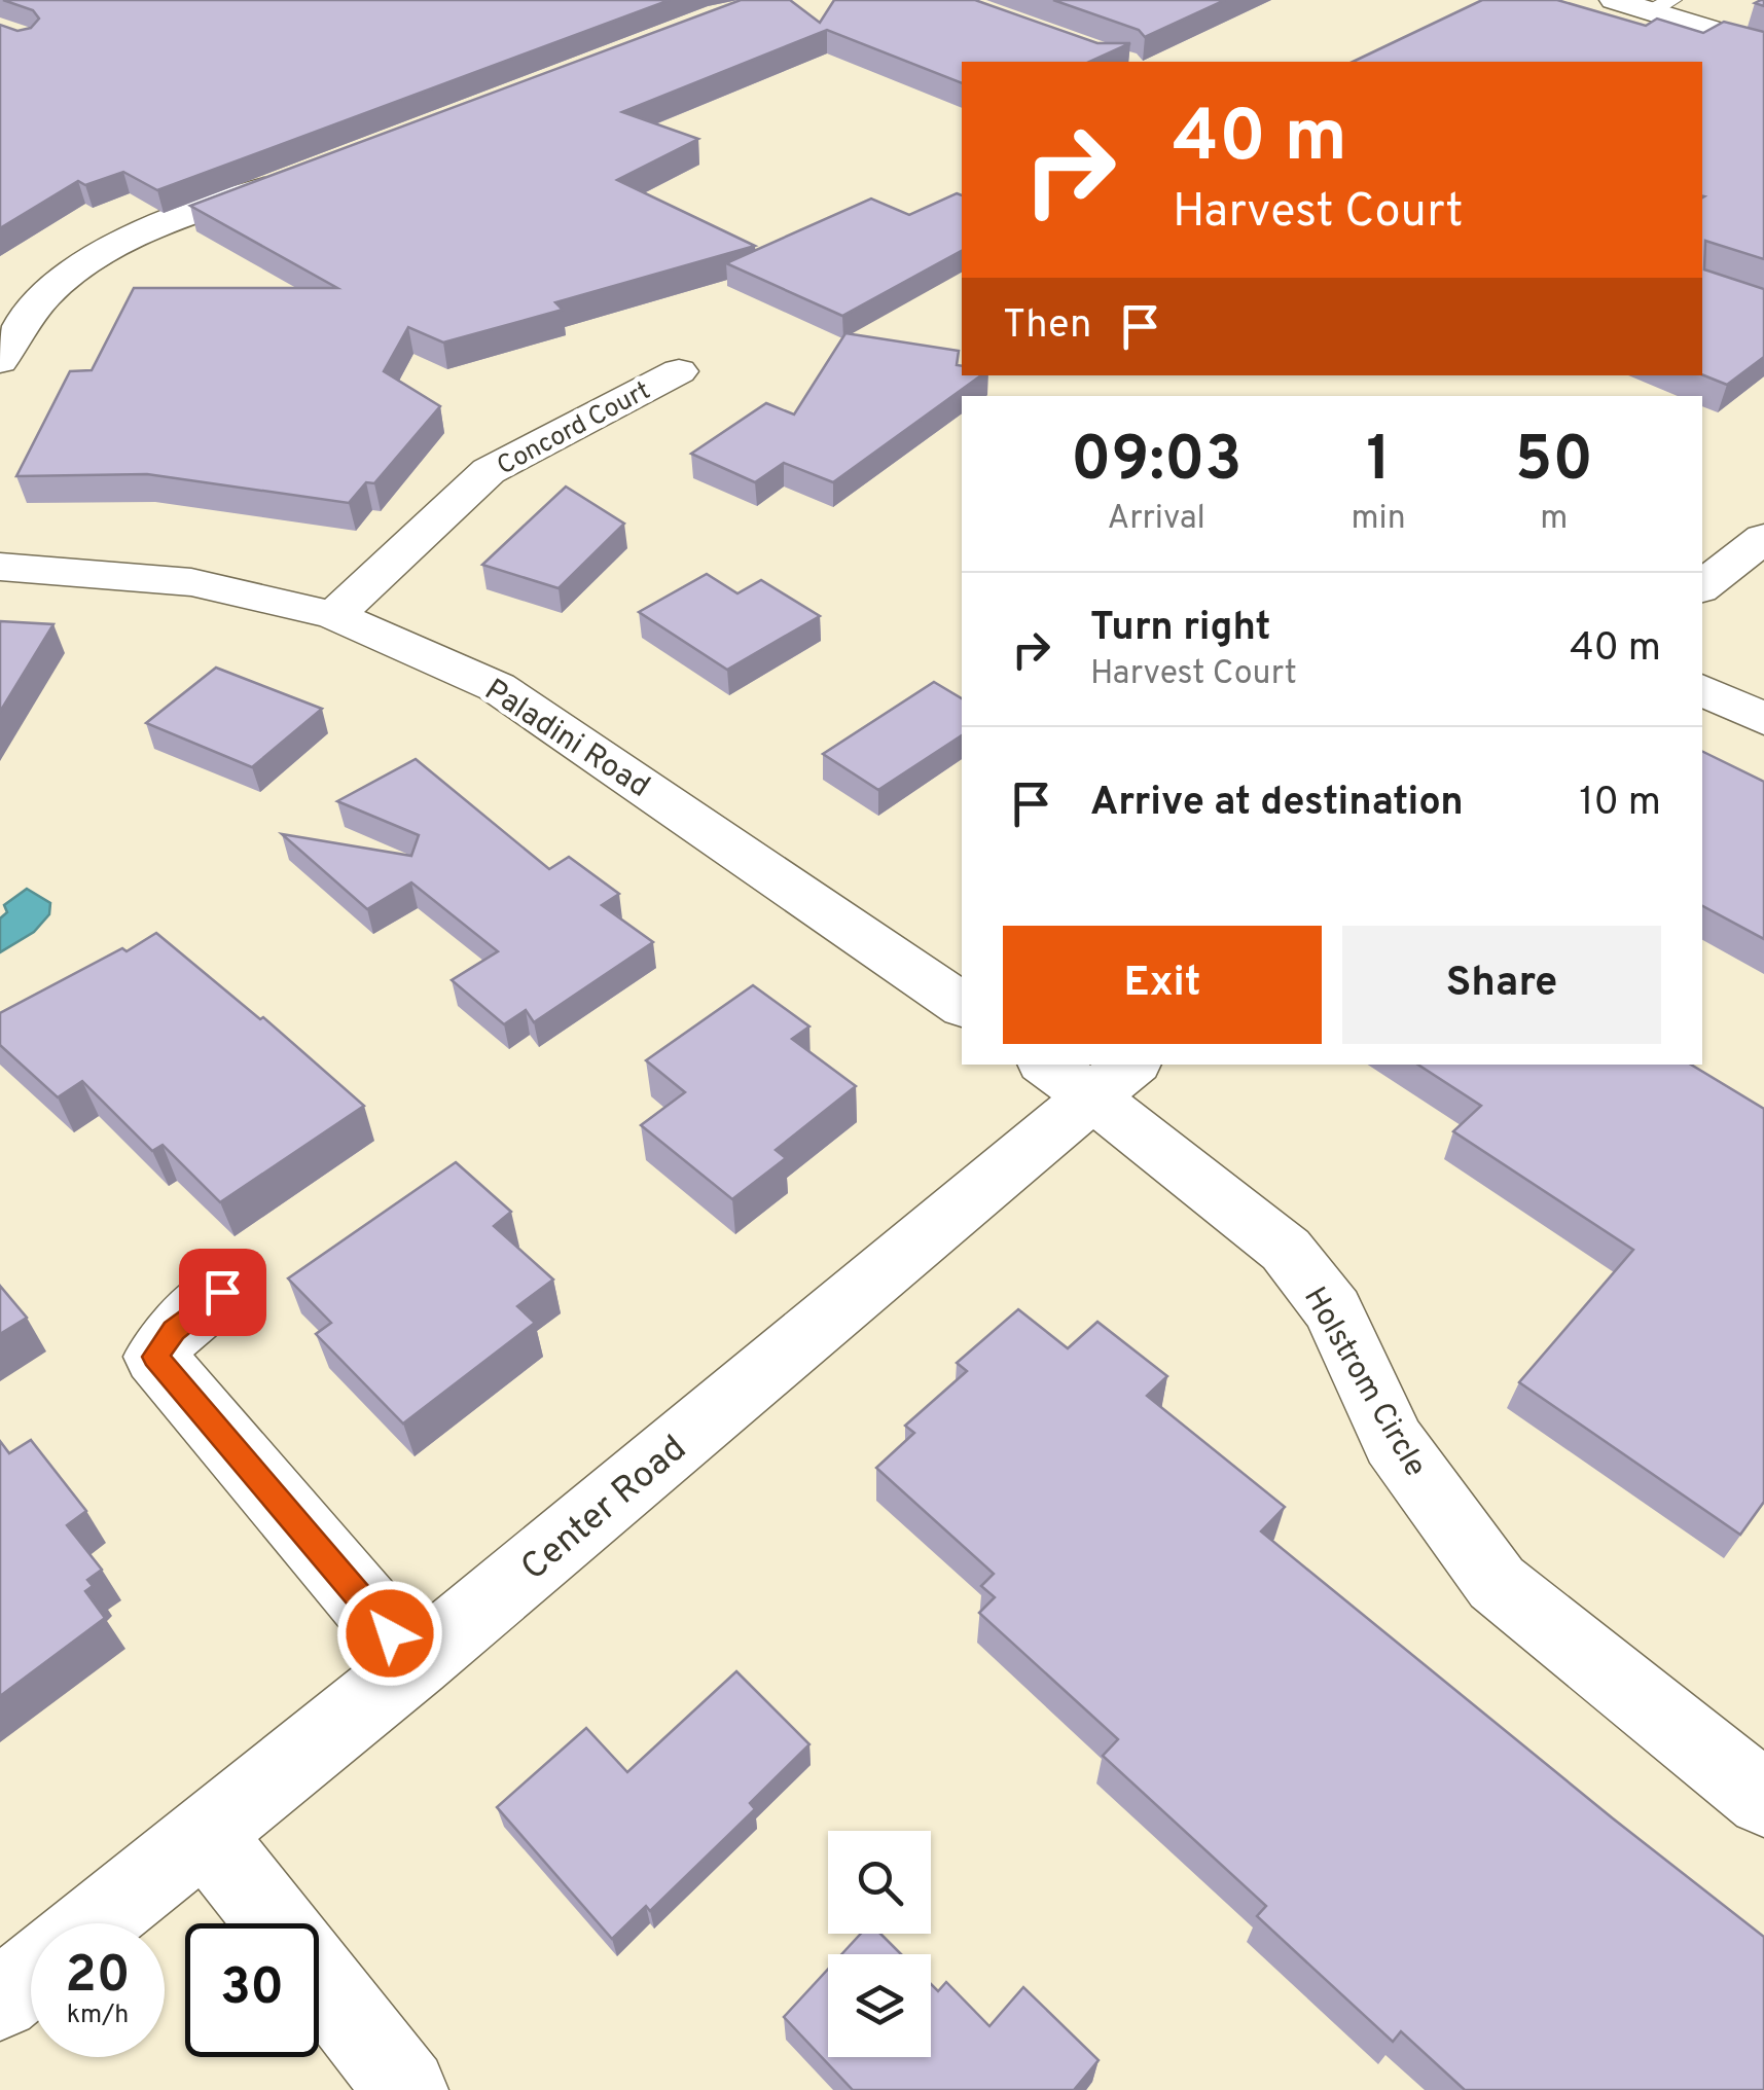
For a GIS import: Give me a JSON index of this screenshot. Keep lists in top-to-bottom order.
{
  "streets": {
    "street": [
      "Concord Court",
      "Paladini Road",
      "Holstrom Circle",
      "Center Road"
    ]
  },
  "crossings": [
    ["Concord Court", "Paladini Road"],
    ["Holstrom Circle", "Center Road"]
  ],
  "page": {
    "turn": ["40 m", "Harvest Court"],
    "then": "Then",
    "eta": [
      "09:03",
      "Arrival",
      "1",
      "min",
      "50",
      "m"
    ],
    "list": [
      {
        "name": "Turn right",
        "note": "Harvest Court",
        "value": "40 m"
      },
      {
        "name": "Arrive at destination",
        "value": "10 m"
      }
    ],
    "buttons": ["Exit", "Share"],
    "speed": "20 km/h",
    "limit": "30"
  }
}
